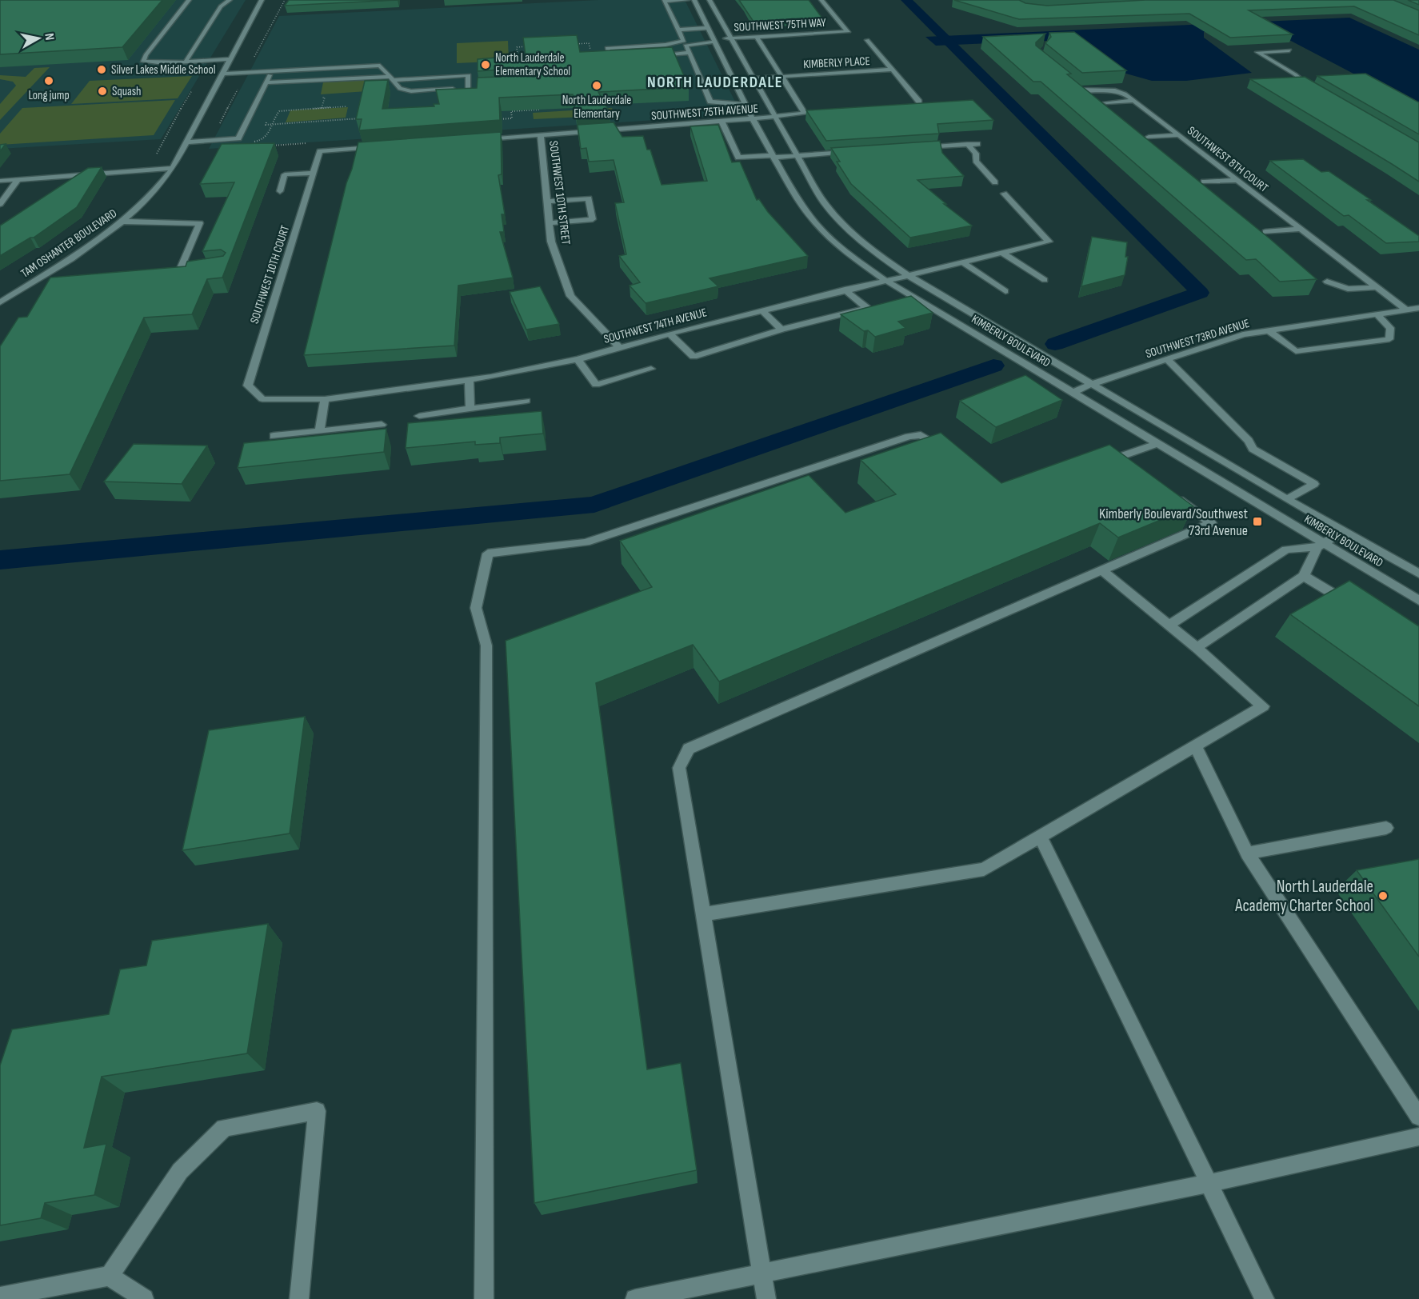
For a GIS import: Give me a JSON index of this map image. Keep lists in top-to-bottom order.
{
  "streets": {
    "street": [
      "SOUTHWEST 75TH WAY",
      "KIMBERLY PLACE",
      "SOUTHWEST 75TH AVENUE",
      "SOUTHWEST 8TH COURT",
      "SOUTHWEST 10TH STREET",
      "TAM OSHANTER BOULEVARD",
      "SOUTHWEST 10TH COURT",
      "SOUTHWEST 74TH AVENUE",
      "SOUTHWEST 73RD AVENUE",
      "KIMBERLY BOULEVARD"
    ]
  },
  "crossings": [
    ["SOUTHWEST 75TH WAY", "KIMBERLY BOULEVARD"],
    ["KIMBERLY PLACE", "SOUTHWEST 75TH AVENUE"],
    ["KIMBERLY PLACE", "KIMBERLY BOULEVARD"],
    ["SOUTHWEST 75TH AVENUE", "SOUTHWEST 10TH STREET"],
    ["SOUTHWEST 75TH AVENUE", "KIMBERLY BOULEVARD"],
    ["SOUTHWEST 8TH COURT", "SOUTHWEST 73RD AVENUE"],
    ["SOUTHWEST 10TH STREET", "SOUTHWEST 74TH AVENUE"],
    ["SOUTHWEST 10TH COURT", "SOUTHWEST 74TH AVENUE"],
    ["SOUTHWEST 74TH AVENUE", "KIMBERLY BOULEVARD"],
    ["SOUTHWEST 73RD AVENUE", "KIMBERLY BOULEVARD"]
  ],
  "districts": ["NORTH LAUDERDALE"],
  "places": {
    "other": [
      "North Lauderdale Elementary School",
      "Silver Lakes Middle School",
      "Long jump",
      "North Lauderdale Elementary",
      "Squash",
      "North Lauderdale Academy Charter School"
    ],
    "transit": ["Kimberly Boulevard/Southwest 73rd Avenue"]
  },
  "north": "right"
}
